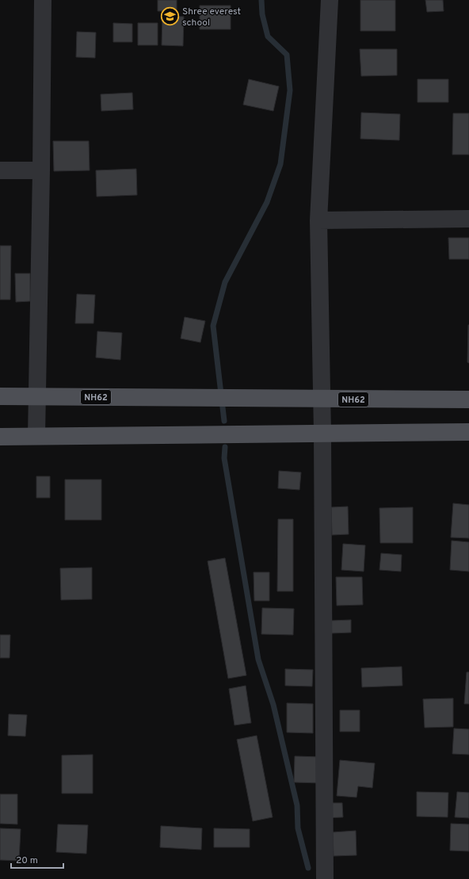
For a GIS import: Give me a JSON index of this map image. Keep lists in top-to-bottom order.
{
  "streets": {
    "main road": ["NH62"]
  },
  "places": {
    "school or university": ["Shree everest school"]
  },
  "scale_bar": "20 m"
}
